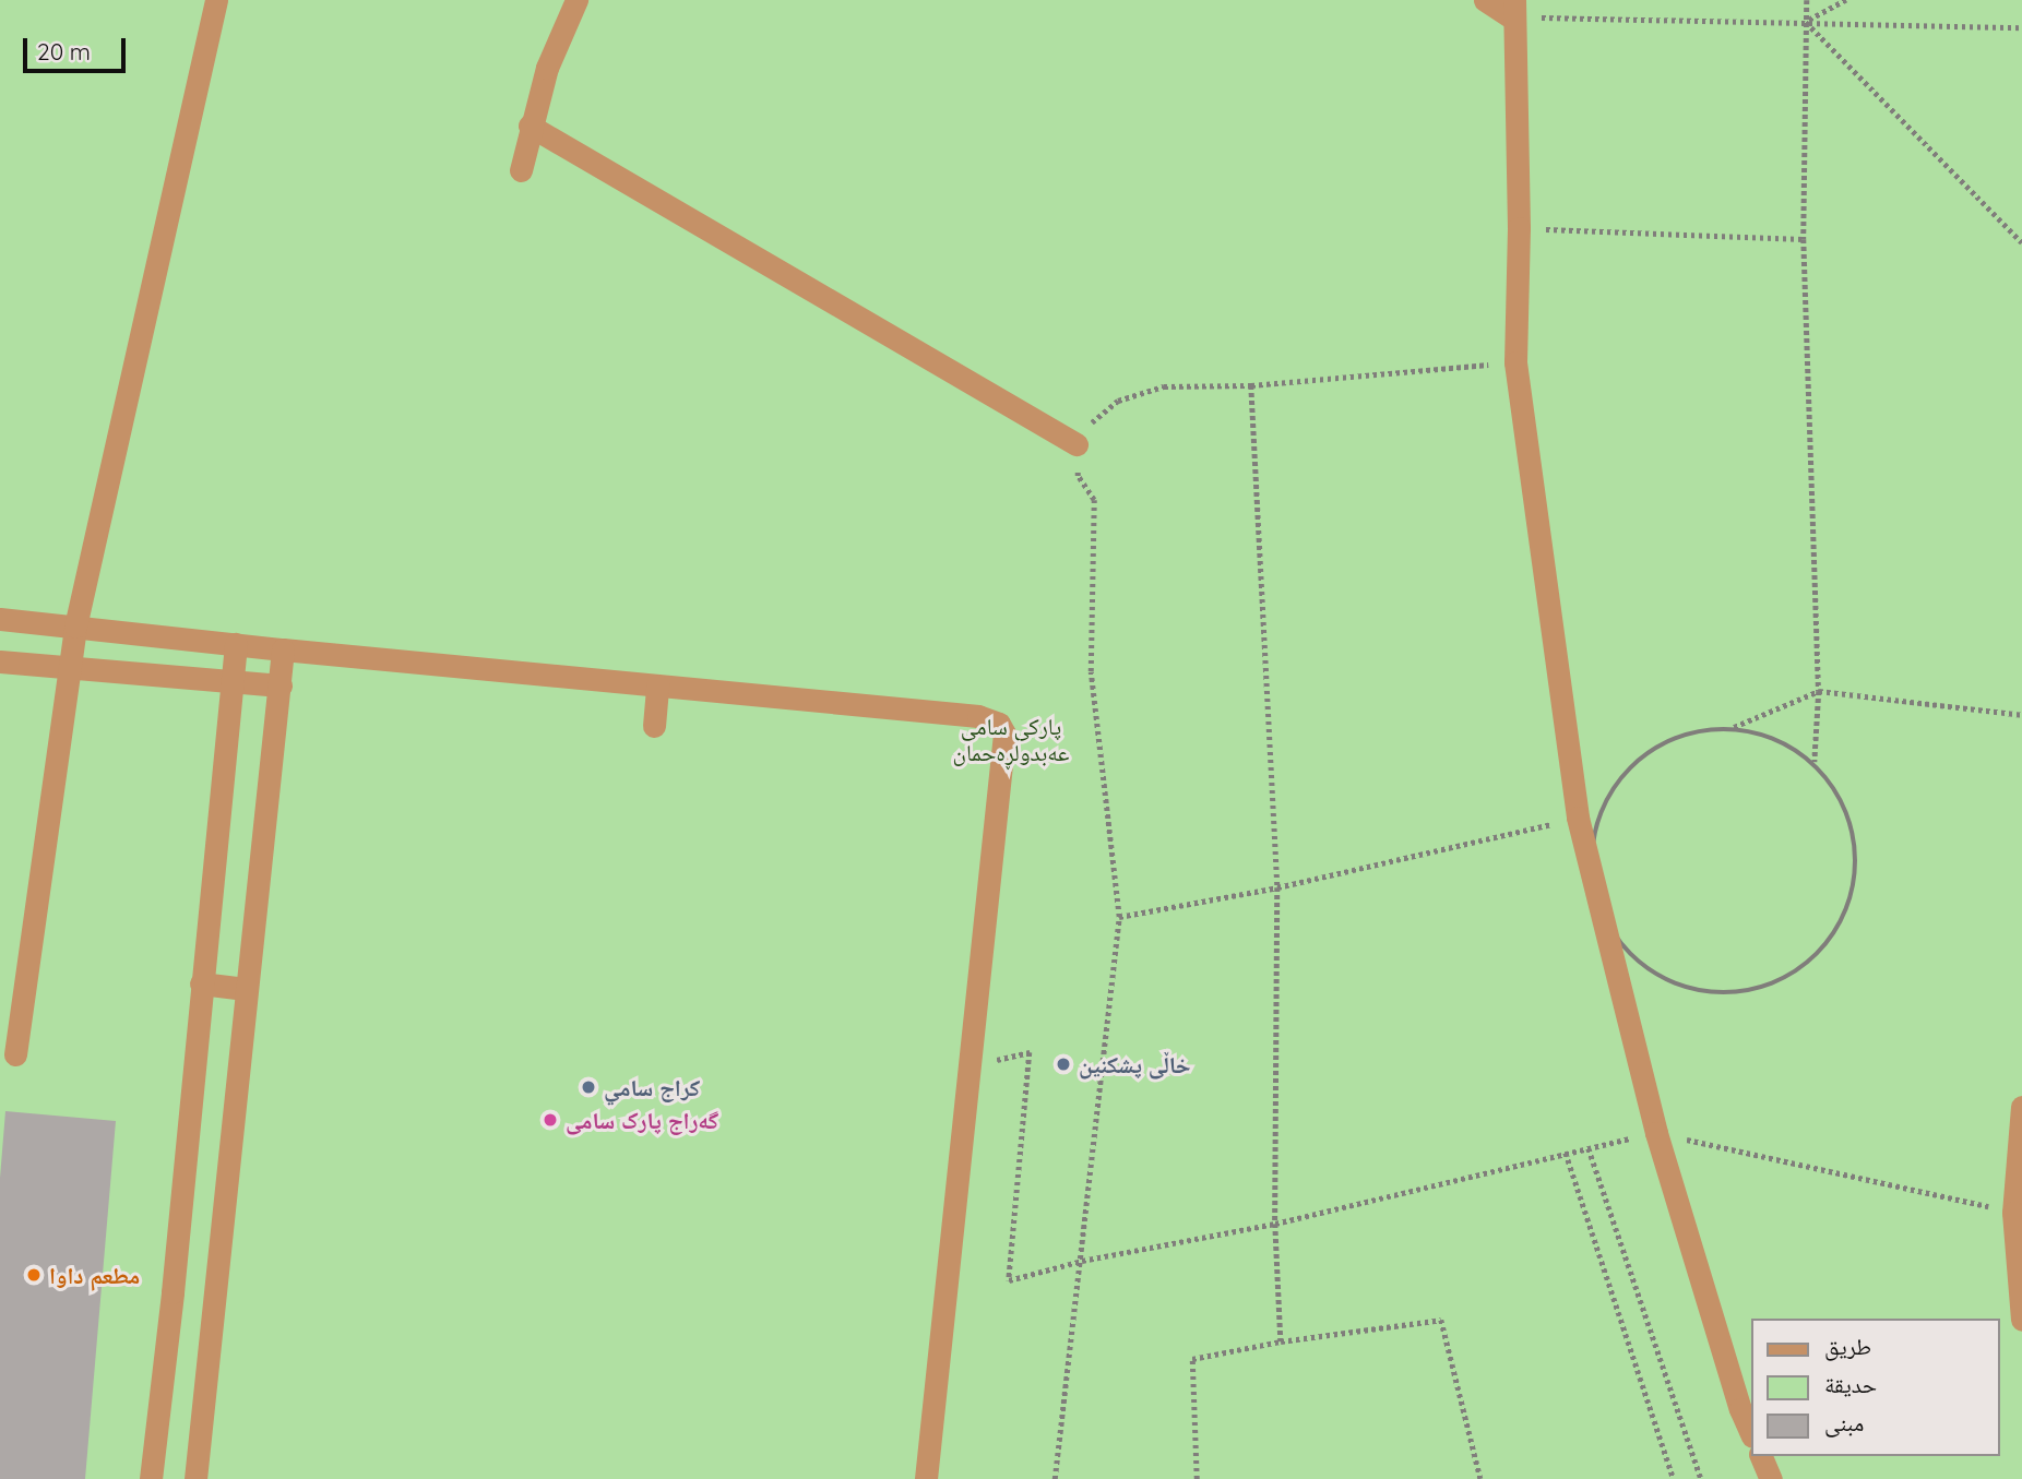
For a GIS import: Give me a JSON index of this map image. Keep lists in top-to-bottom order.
{
  "parks": ["پارکی سامی عەبدولڕەحمان"],
  "places": [
    "خاڵی پشکنین",
    "کراج سامي",
    "گەراج پارک سامی",
    "مطعم داوا"
  ],
  "legend": ["طريق", "حديقة", "مبنى"],
  "scale_bar": "20 m"
}
